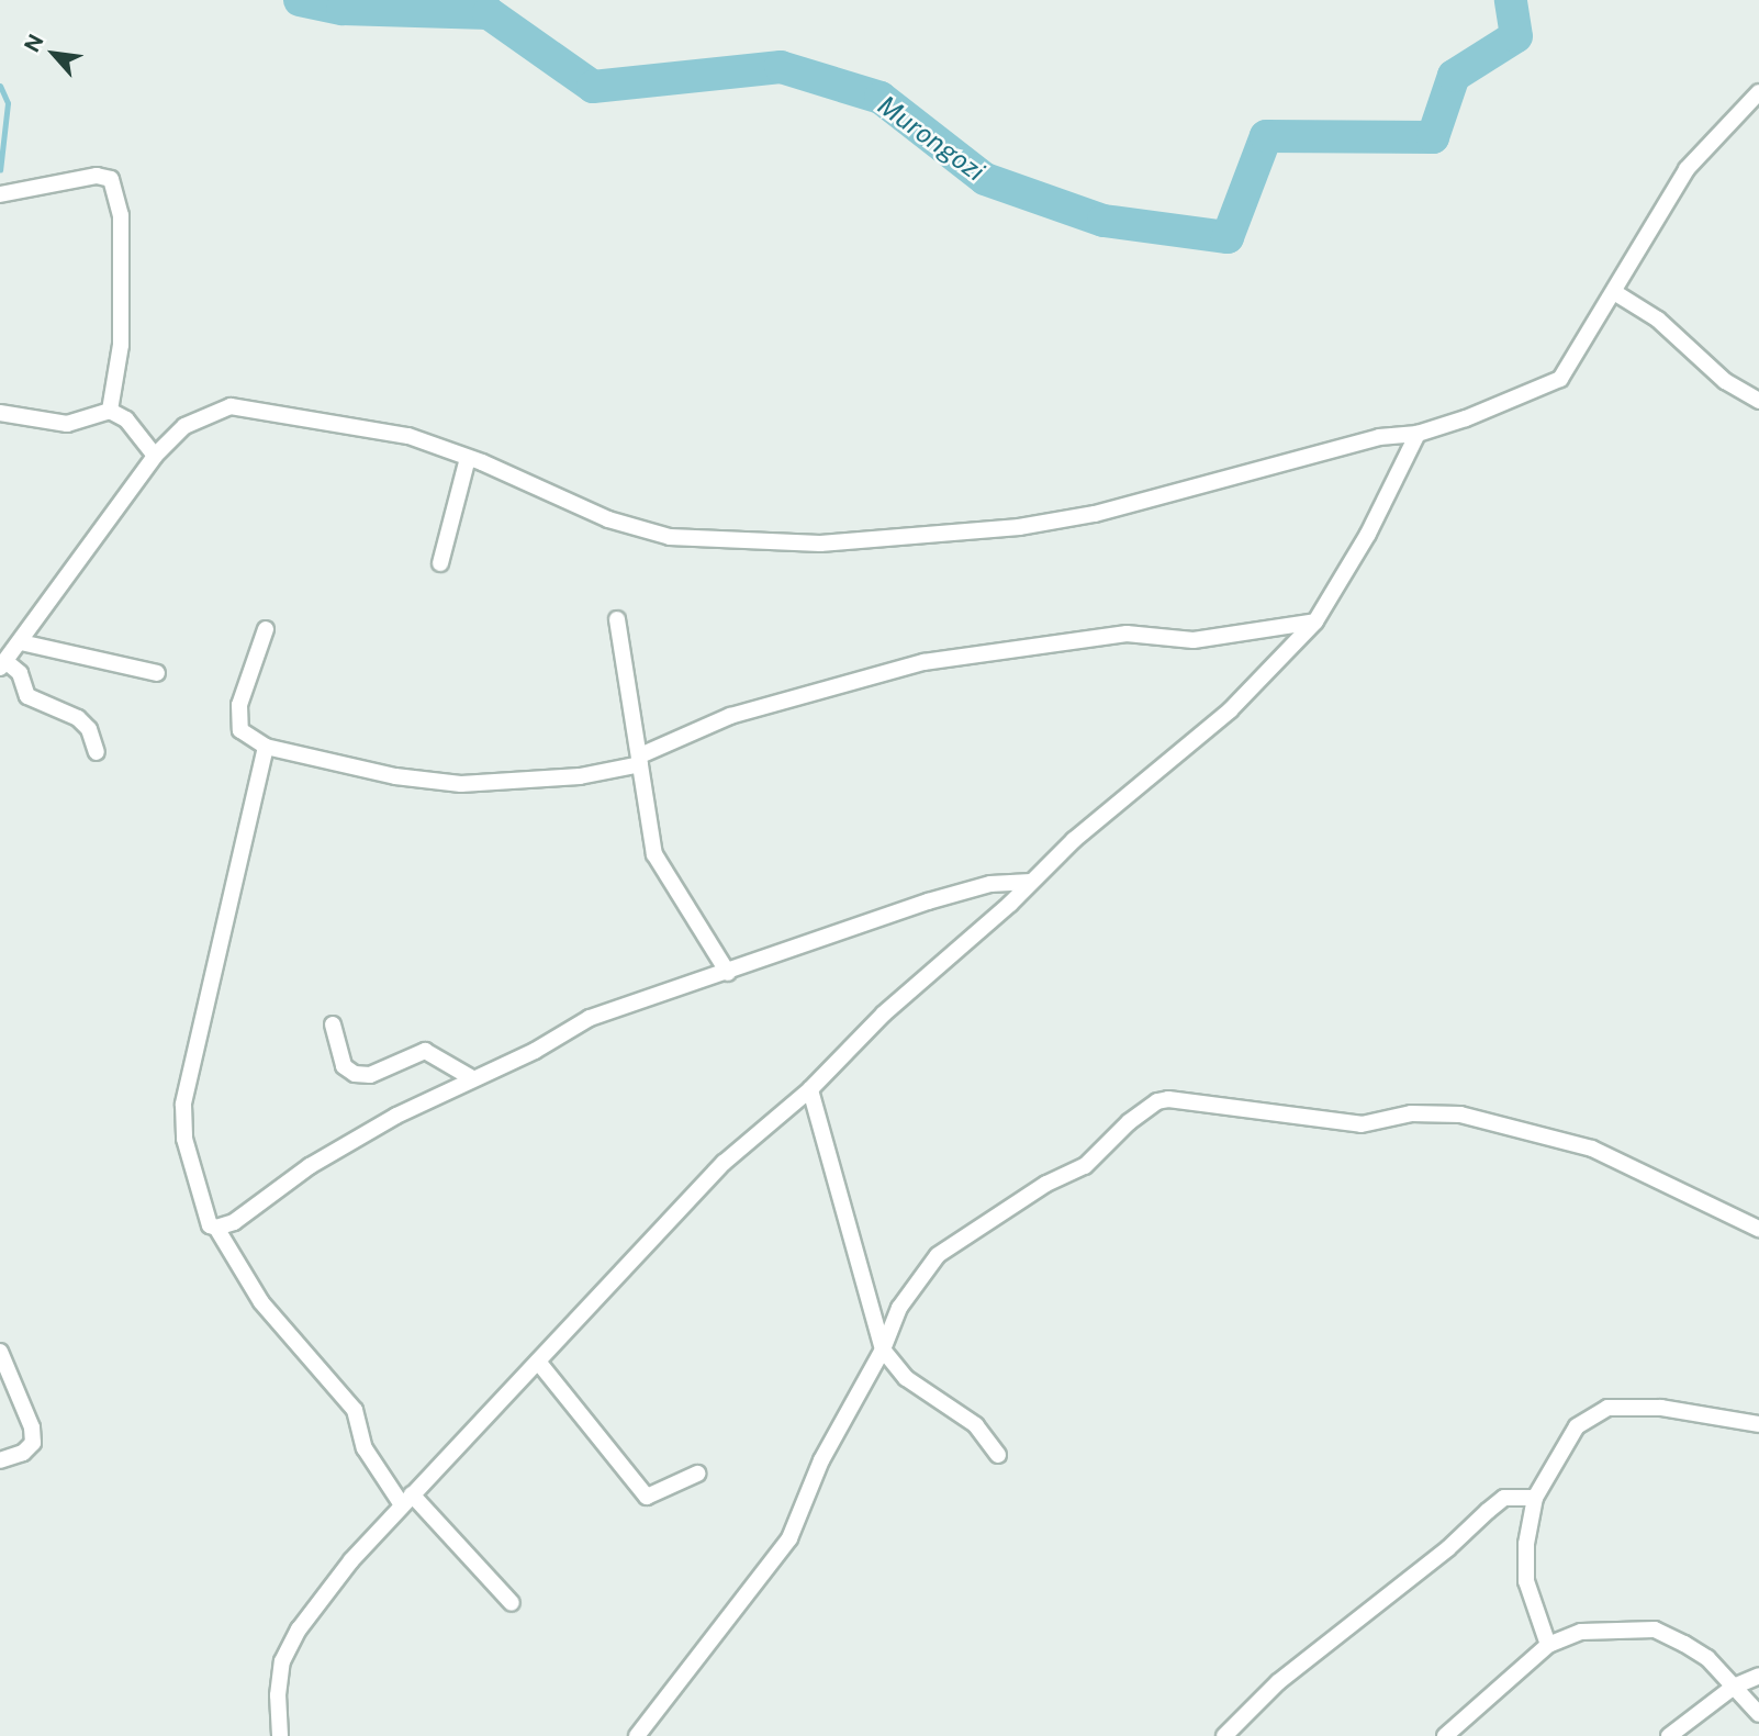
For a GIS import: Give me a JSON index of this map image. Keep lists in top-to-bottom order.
{
  "water": ["Murongozi"],
  "north": "top left"
}
